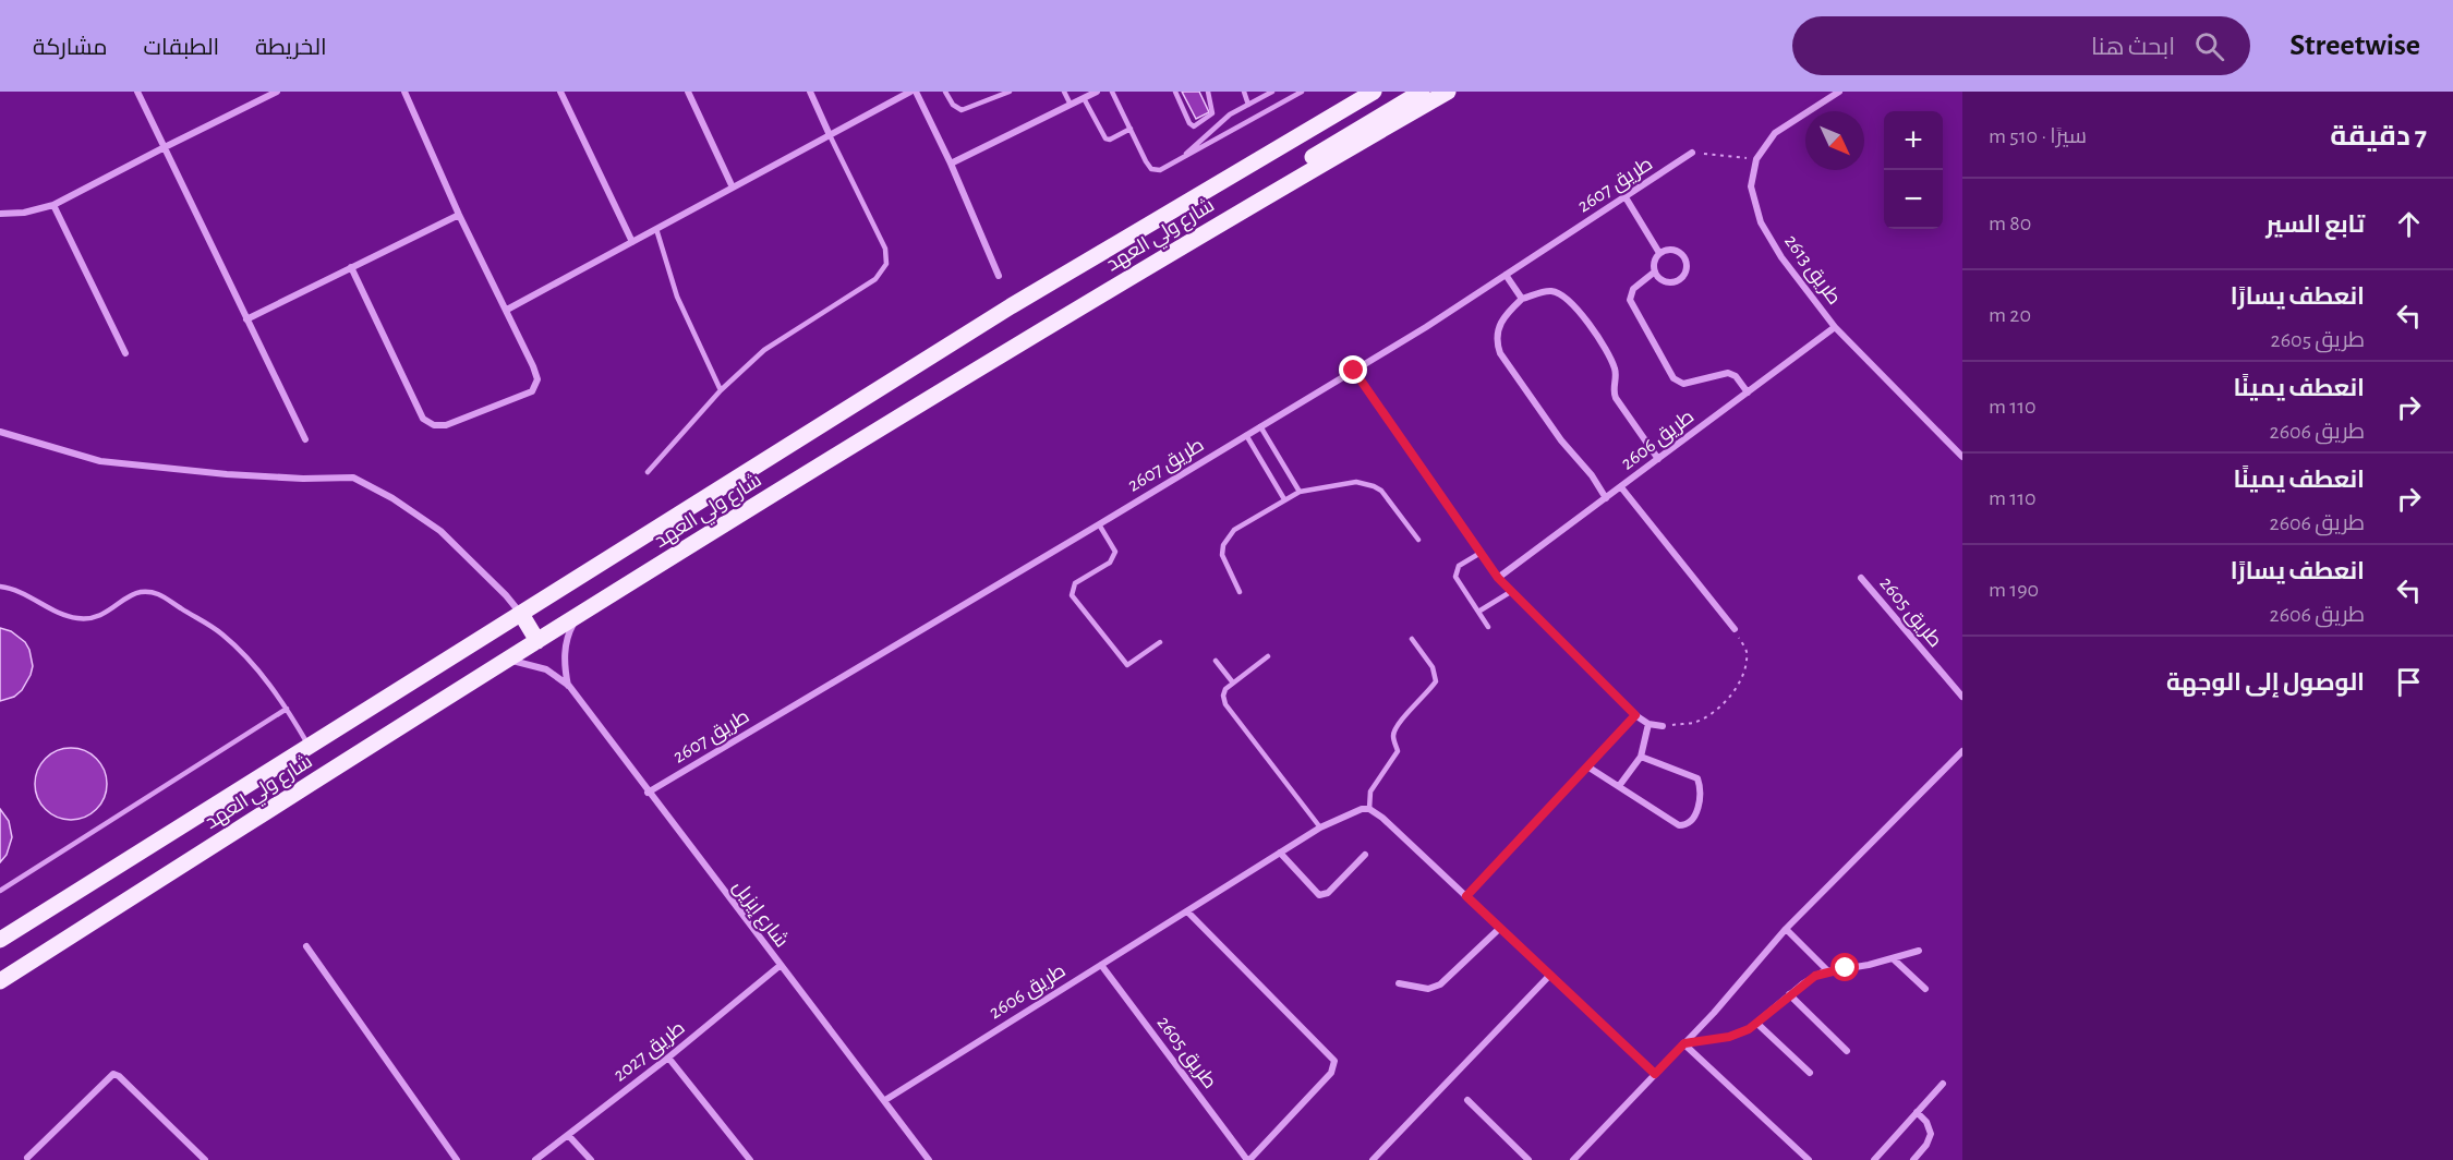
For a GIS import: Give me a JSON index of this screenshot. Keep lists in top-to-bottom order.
{
  "streets": {
    "main road": ["شارع ولي العهد"],
    "street": [
      "طريق 2607",
      "طريق 2613",
      "طريق 2606",
      "طريق 2605",
      "شارع إيزيل",
      "طريق 2027"
    ]
  },
  "crossings": [
    ["طريق 2607", "شارع إيزيل"],
    ["شارع ولي العهد", "شارع إيزيل"],
    ["طريق 2613", "طريق 2606"],
    ["طريق 2606", "طريق 2605"],
    ["طريق 2606", "شارع إيزيل"],
    ["شارع إيزيل", "طريق 2027"]
  ],
  "north": "bottom right",
  "page": {
    "header": "Streetwise",
    "search": "ابحث هنا",
    "nav": ["الخريطة", "الطبقات", "مشاركة"],
    "heading": ["7 دقيقة", "سيرًا · 510 m"],
    "map_buttons": ["+", "−"],
    "list": [
      ["تابع السير", "80 m"],
      ["انعطف يسارًا", "طريق 2605", "20 m"],
      ["انعطف يمينًا", "طريق 2606", "110 m"],
      ["انعطف يمينًا", "طريق 2606", "110 m"],
      ["انعطف يسارًا", "طريق 2606", "190 m"],
      "الوصول إلى الوجهة"
    ]
  }
}
